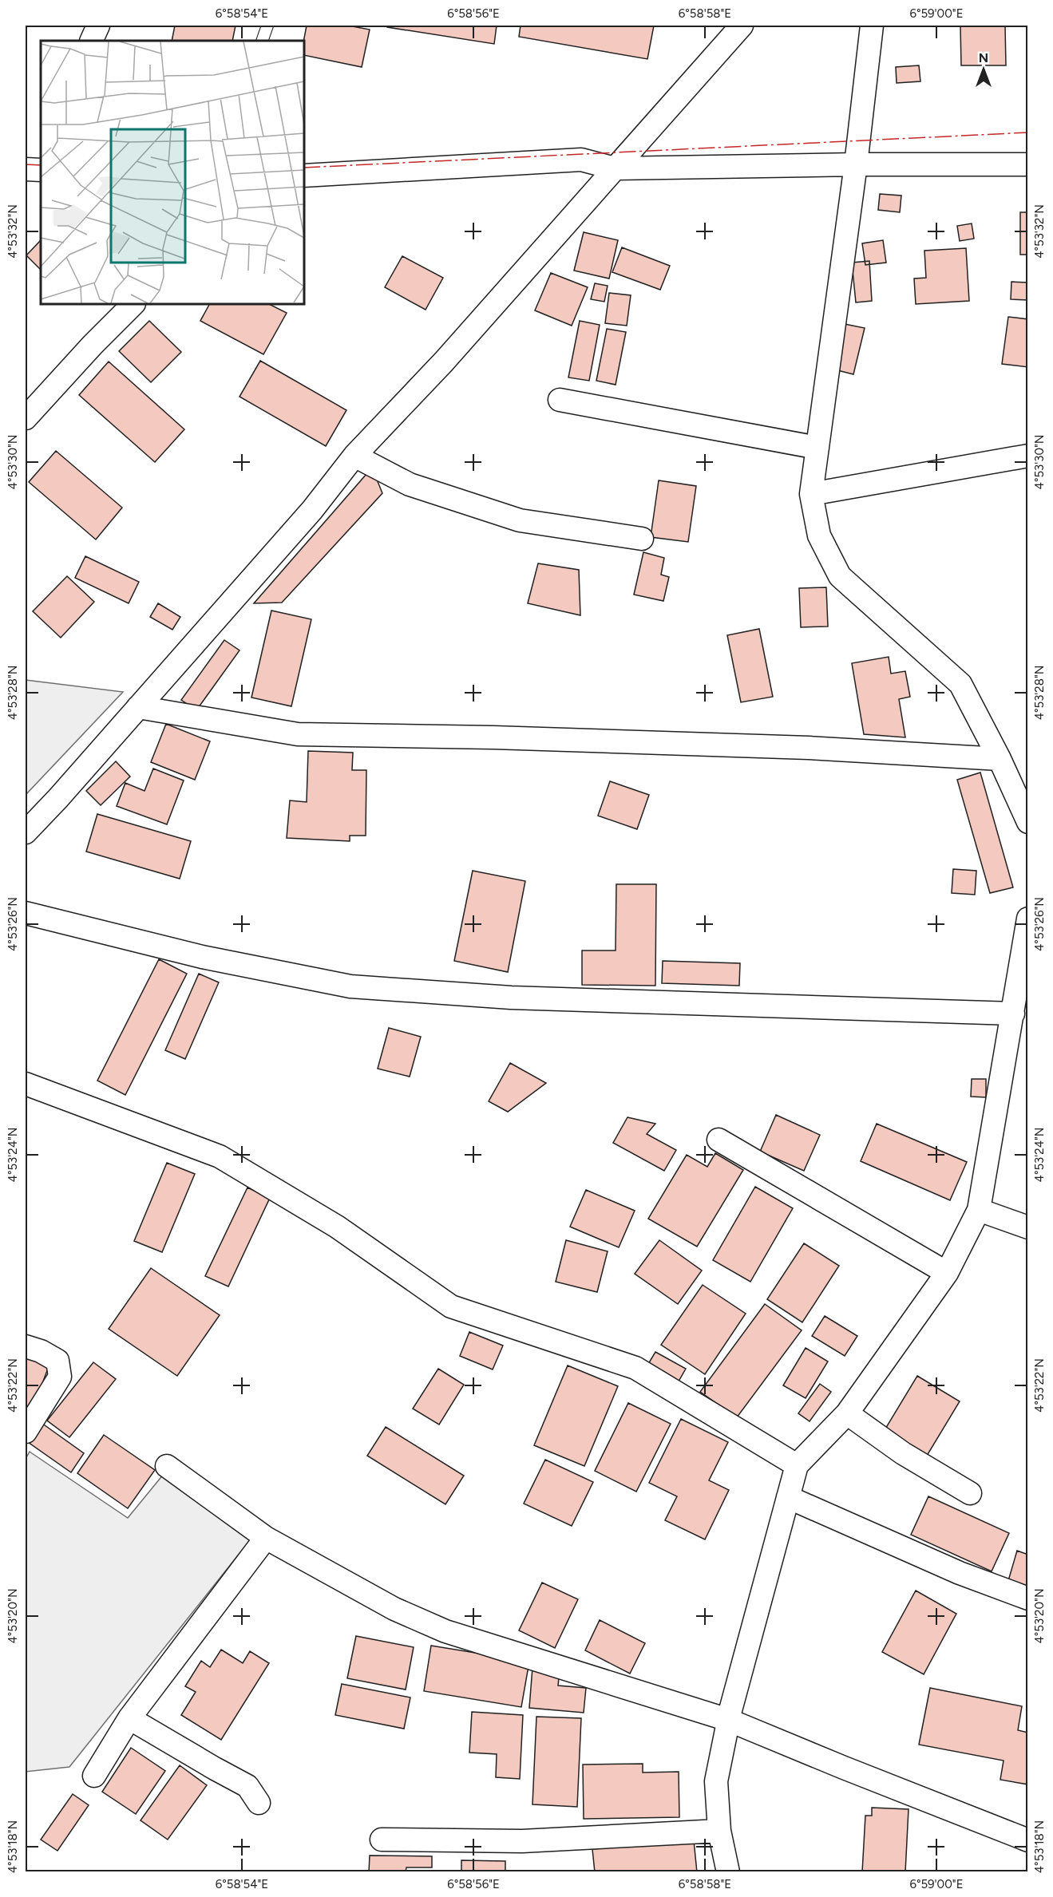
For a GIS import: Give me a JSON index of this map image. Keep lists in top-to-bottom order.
{
  "north": "top",
  "coordinates": [
    "6°58'54\"E",
    "6°58'56\"E",
    "6°58'58\"E",
    "6°59'00\"E",
    "4°53'32\"N",
    "4°53'30\"N",
    "4°53'28\"N",
    "4°53'26\"N",
    "4°53'24\"N",
    "4°53'22\"N",
    "4°53'20\"N",
    "4°53'18\"N"
  ]
}
